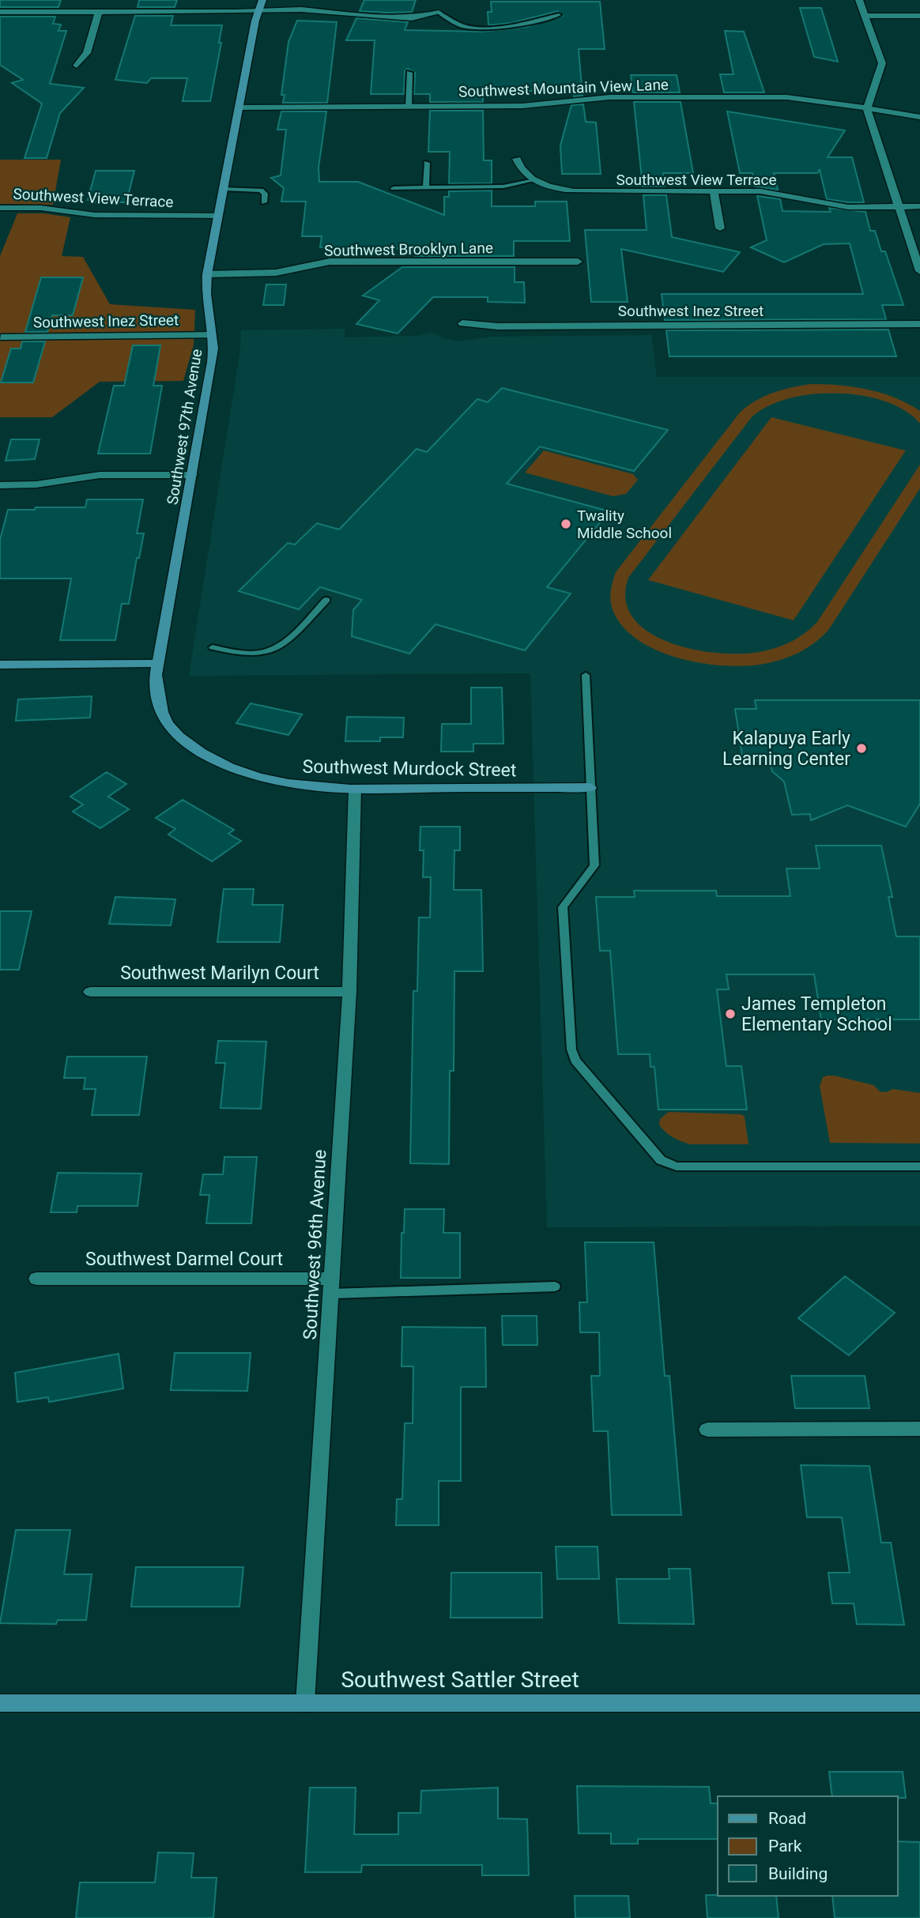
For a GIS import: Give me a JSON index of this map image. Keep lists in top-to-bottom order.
{
  "streets": {
    "street": [
      "Southwest Mountain View Lane",
      "Southwest View Terrace",
      "Southwest Brooklyn Lane",
      "Southwest Inez Street",
      "Southwest 97th Avenue",
      "Southwest Murdock Street",
      "Southwest Marilyn Court",
      "Southwest 96th Avenue",
      "Southwest Darmel Court",
      "Southwest Sattler Street"
    ]
  },
  "crossings": [
    ["Southwest Mountain View Lane", "Southwest 97th Avenue"],
    ["Southwest View Terrace", "Southwest 97th Avenue"],
    ["Southwest Brooklyn Lane", "Southwest 97th Avenue"],
    ["Southwest Inez Street", "Southwest 97th Avenue"],
    ["Southwest 97th Avenue", "Southwest Murdock Street"],
    ["Southwest Murdock Street", "Southwest 96th Avenue"],
    ["Southwest Marilyn Court", "Southwest 96th Avenue"],
    ["Southwest 96th Avenue", "Southwest Darmel Court"],
    ["Southwest 96th Avenue", "Southwest Sattler Street"]
  ],
  "places": ["Twality Middle School", "Kalapuya Early Learning Center", "James Templeton Elementary School"],
  "legend": ["Road", "Park", "Building"]
}
